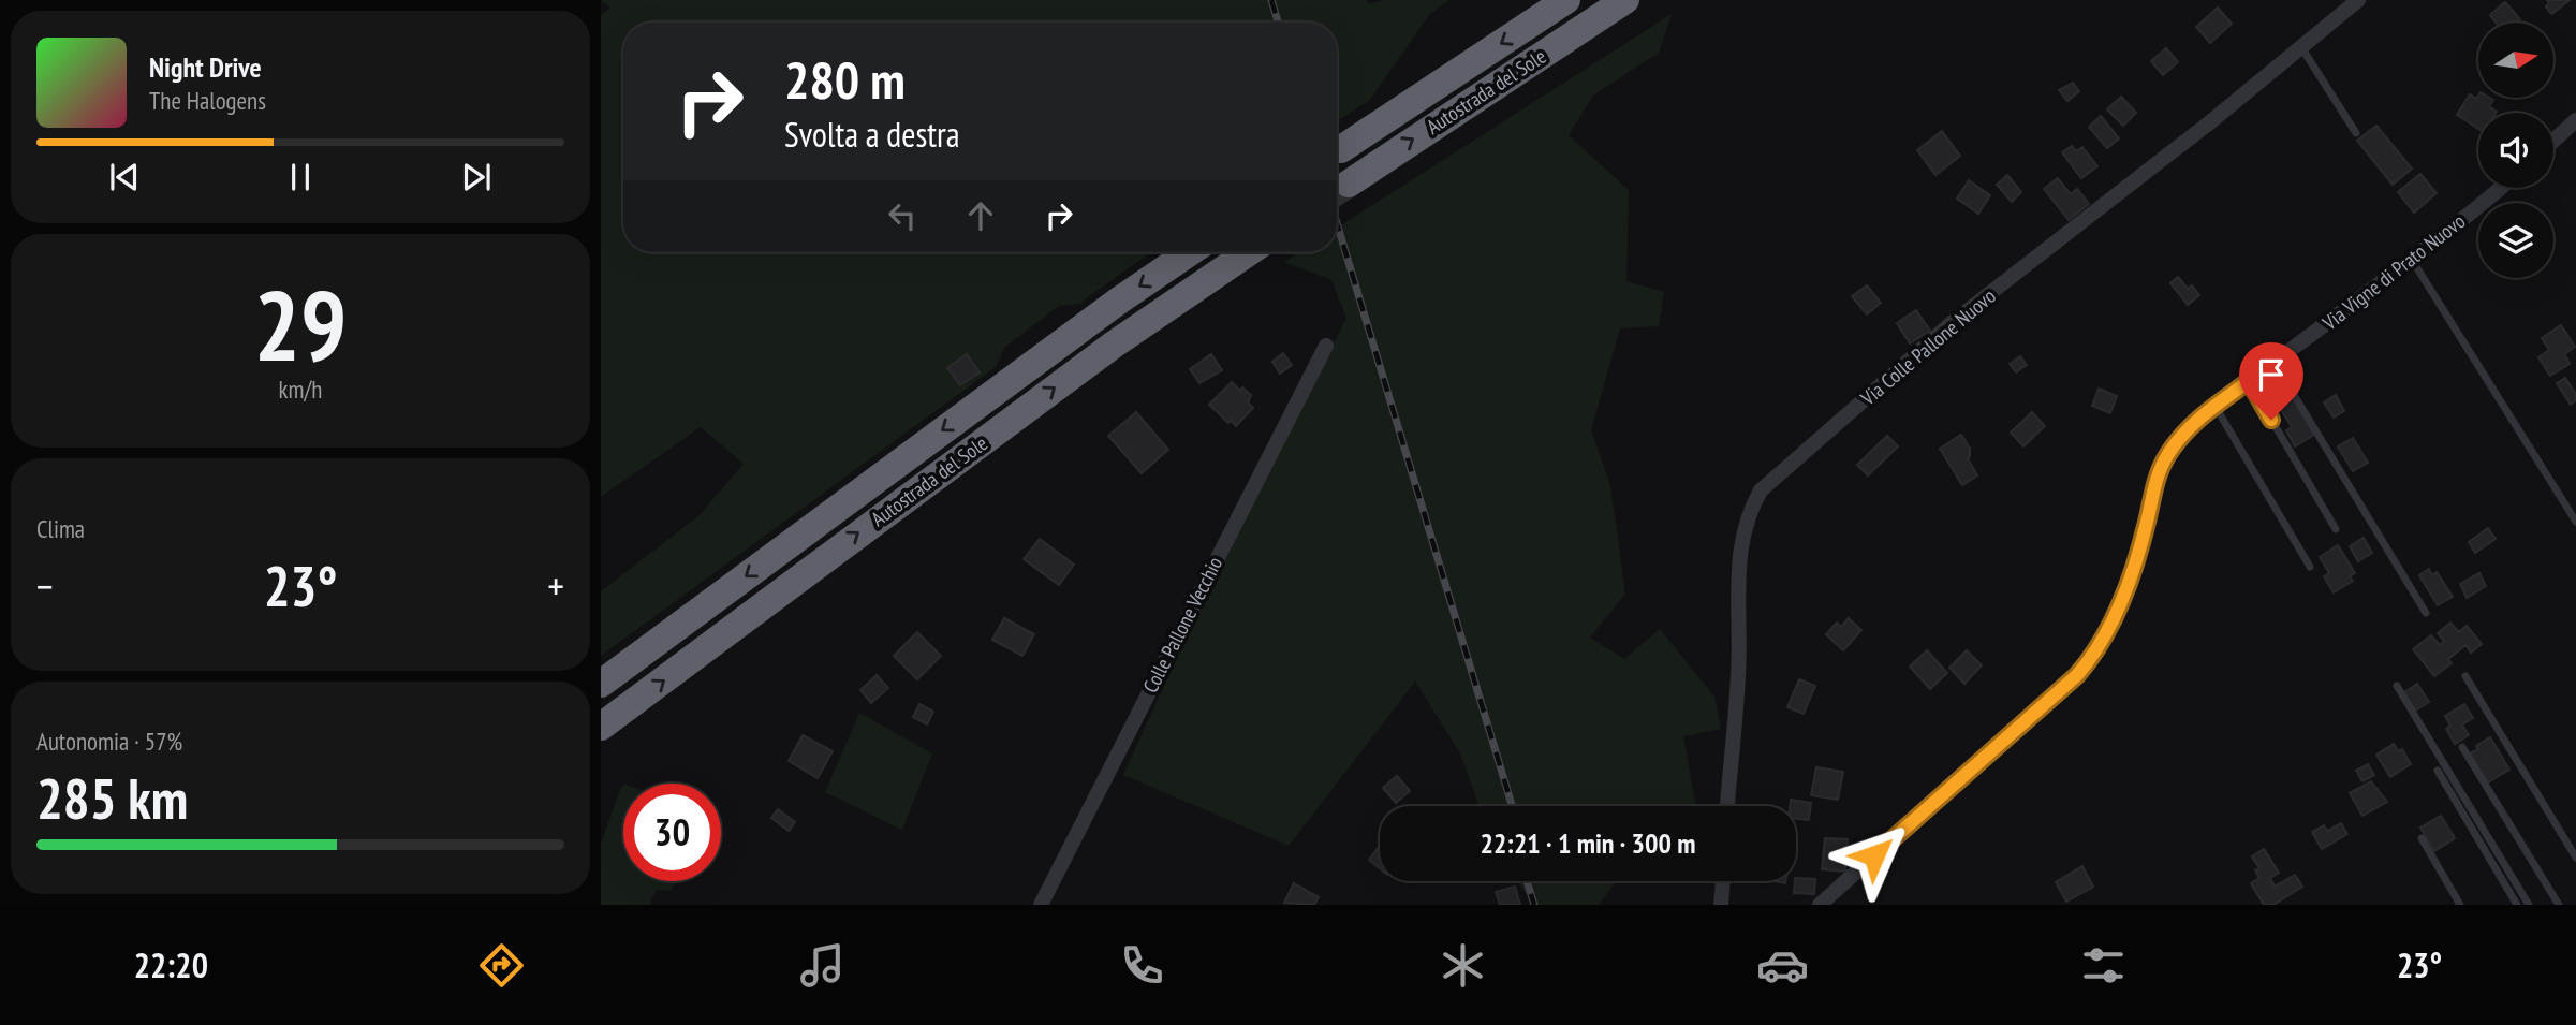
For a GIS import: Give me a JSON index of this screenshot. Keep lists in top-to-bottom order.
{
  "streets": {
    "highway": ["Autostrada del Sole"],
    "street": ["Via Vigne di Prato Nuovo", "Via Colle Pallone Nuovo", "Colle Pallone Vecchio"]
  },
  "north": "right",
  "page": {
    "turn": ["280 m", "Svolta a destra"],
    "song": ["Night Drive", "The Halogens"],
    "tile": [
      ["29", "km/h"],
      "Clima",
      ["Autonomia · 57%", "285 km"]
    ],
    "heat": ["−", "23°", "+"],
    "limit": "30",
    "trip": "22:21 · 1 min · 300 m",
    "tabs": ["22:20", "23°"]
  }
}
